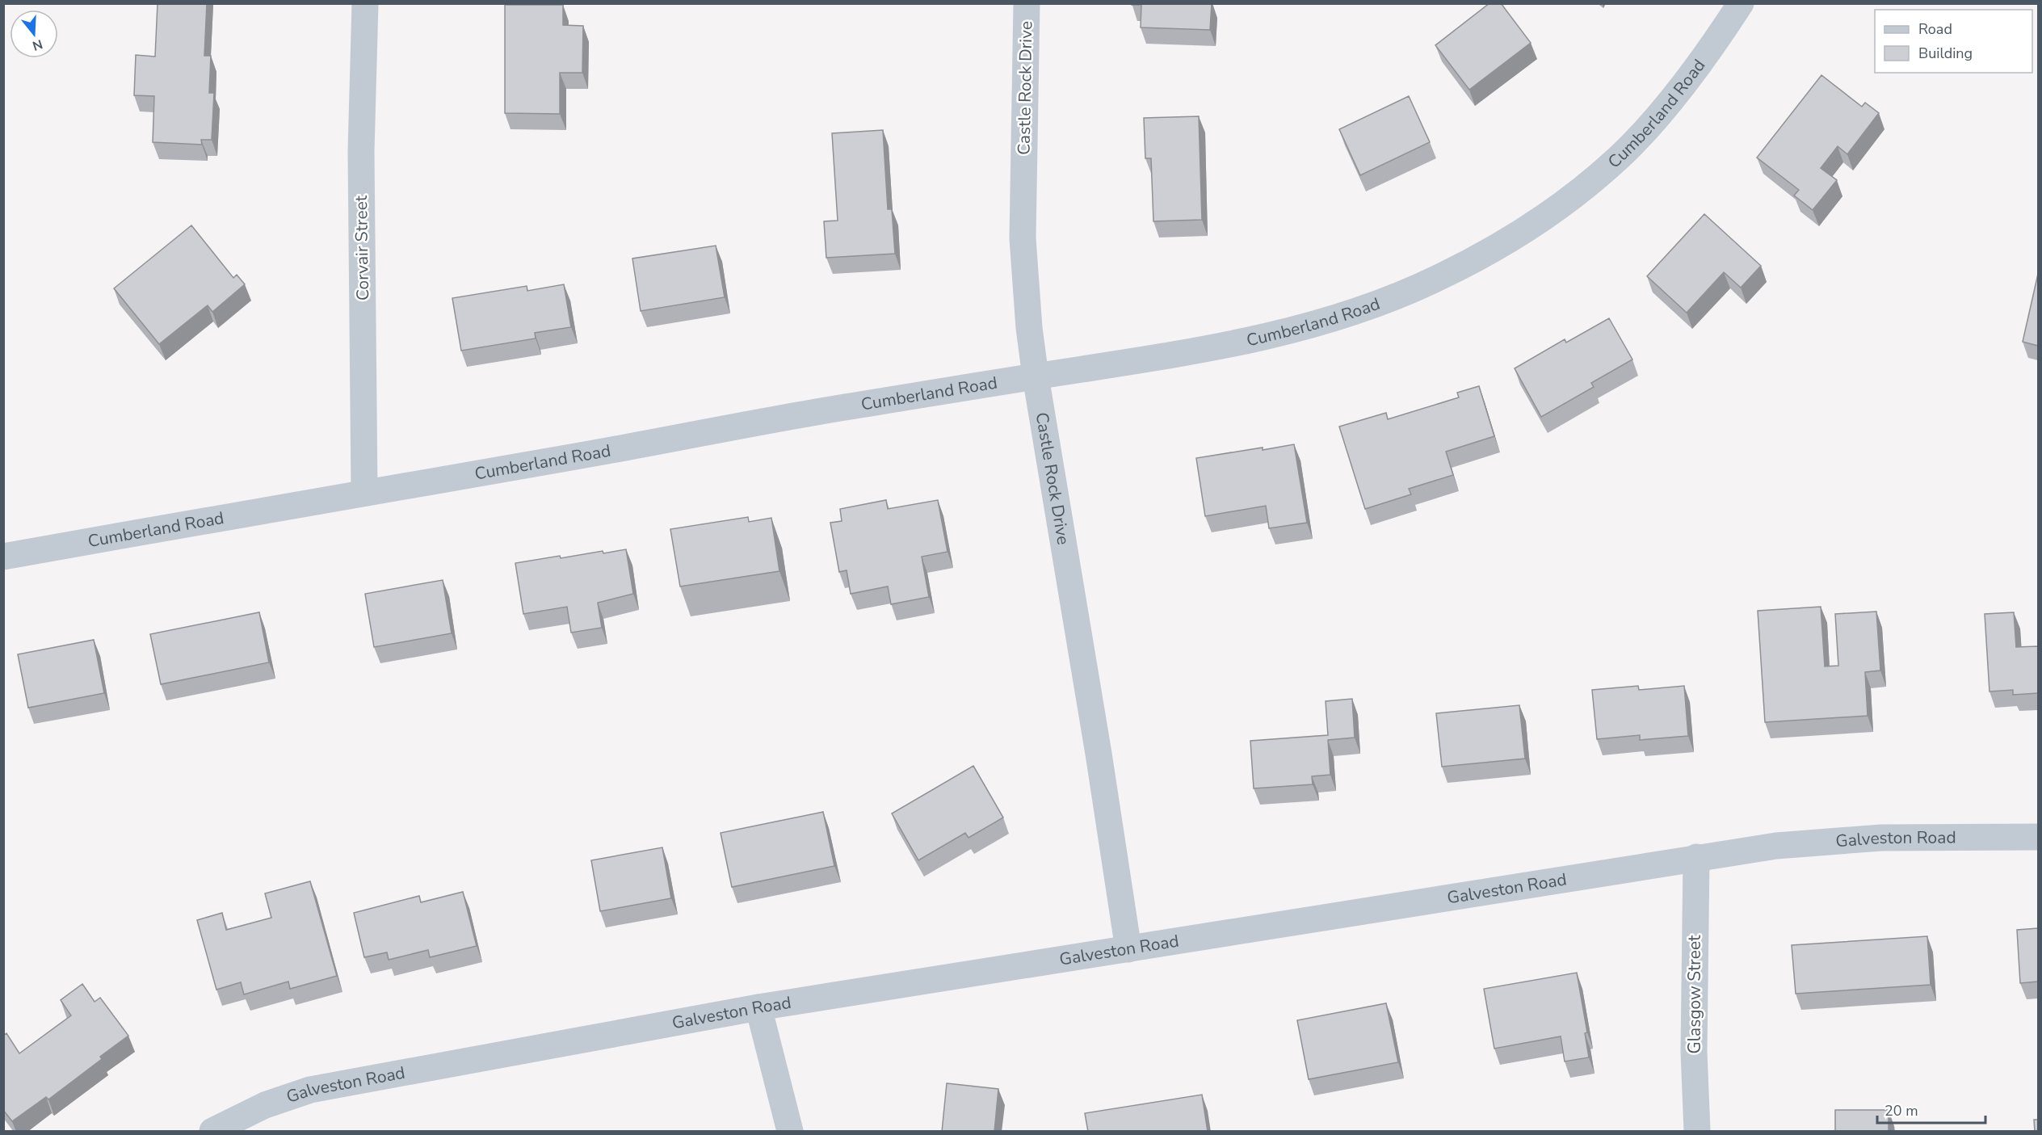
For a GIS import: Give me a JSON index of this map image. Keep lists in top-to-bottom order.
{
  "streets": {
    "street": [
      "Castle Rock Drive",
      "Cumberland Road",
      "Corvair Street",
      "Galveston Road",
      "Glasgow Street"
    ]
  },
  "crossings": [
    ["Castle Rock Drive", "Cumberland Road"],
    ["Castle Rock Drive", "Galveston Road"],
    ["Cumberland Road", "Corvair Street"],
    ["Galveston Road", "Glasgow Street"]
  ],
  "legend": ["Road", "Building"],
  "scale_bar": "20 m",
  "north": "bottom"
}
